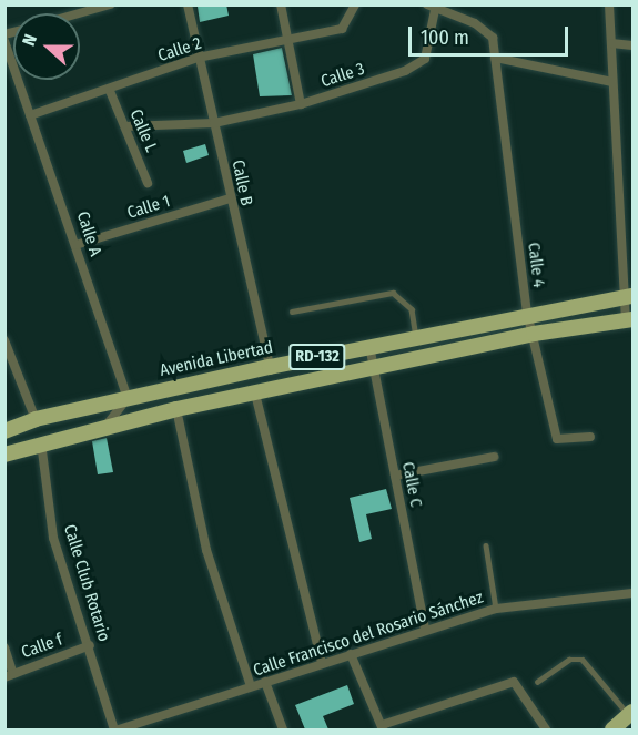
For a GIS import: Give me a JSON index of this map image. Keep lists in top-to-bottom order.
{
  "streets": {
    "main road": ["RD-132", "Avenida Libertad"],
    "street": [
      "Calle 2",
      "Calle 3",
      "Calle L",
      "Calle B",
      "Calle 1",
      "Calle A",
      "Calle 4",
      "Calle C",
      "Calle Club Rotario",
      "Calle Francisco del Rosario Sánchez",
      "Calle f"
    ]
  },
  "crossings": [
    ["Calle 2", "Calle L"],
    ["Calle 2", "Calle B"],
    ["Calle 2", "Calle A"],
    ["Calle 3", "Calle L"],
    ["Calle 3", "Calle B"],
    ["Calle B", "Calle 1"],
    ["Calle B", "Avenida Libertad"],
    ["Calle 1", "Calle A"],
    ["Calle A", "Avenida Libertad"],
    ["Calle 4", "RD-132"],
    ["Calle 4", "Avenida Libertad"],
    ["RD-132", "Calle C"],
    ["RD-132", "Calle Club Rotario"],
    ["Avenida Libertad", "Calle C"],
    ["Calle C", "Calle Francisco del Rosario Sánchez"],
    ["Calle Club Rotario", "Calle Francisco del Rosario Sánchez"],
    ["Calle Club Rotario", "Calle f"]
  ],
  "scale_bar": "100 m",
  "north": "left"
}
